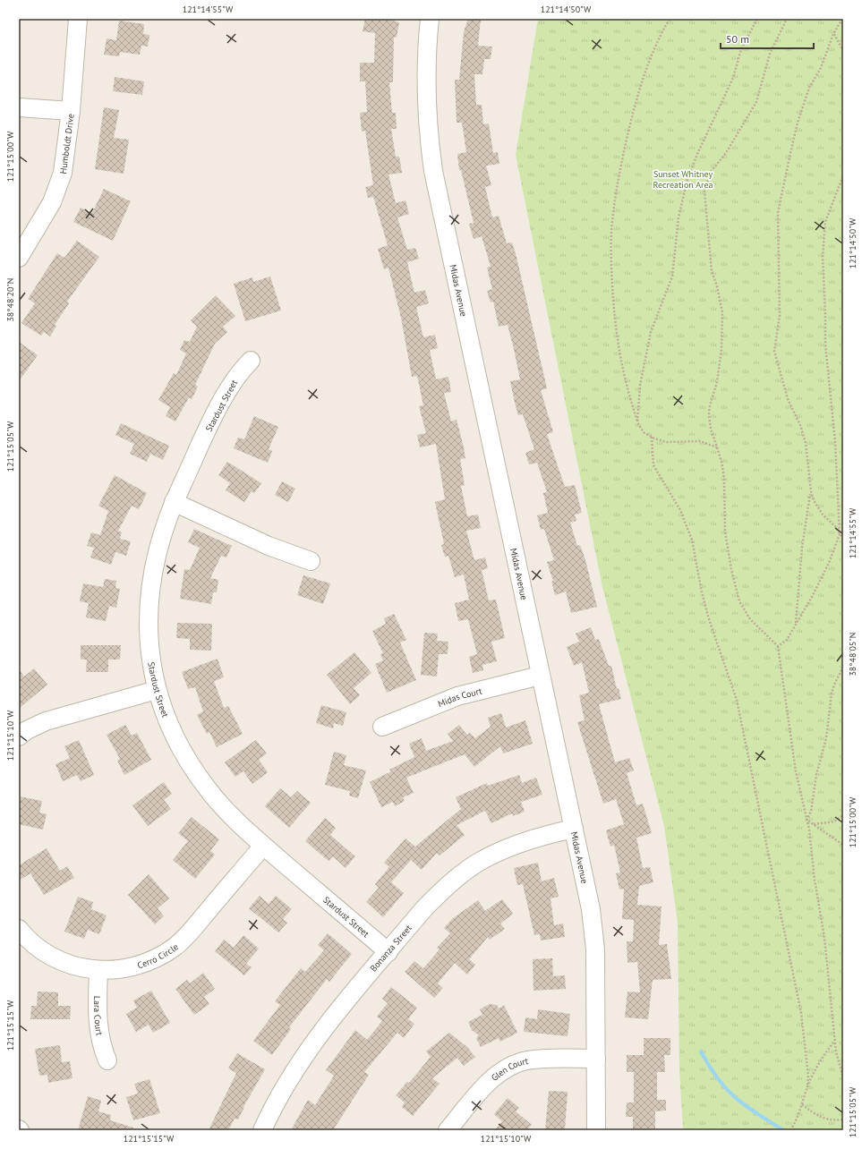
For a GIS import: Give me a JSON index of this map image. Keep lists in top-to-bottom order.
{
  "streets": {
    "street": [
      "Humboldt Drive",
      "Midas Avenue",
      "Stardust Street",
      "Midas Court",
      "Bonanza Street",
      "Cerro Circle",
      "Lara Court",
      "Glen Court"
    ]
  },
  "crossings": [
    ["Midas Avenue", "Midas Court"],
    ["Midas Avenue", "Bonanza Street"],
    ["Midas Avenue", "Glen Court"],
    ["Stardust Street", "Bonanza Street"],
    ["Stardust Street", "Cerro Circle"],
    ["Cerro Circle", "Lara Court"]
  ],
  "parks": ["Sunset Whitney Recreation Area"],
  "scale_bar": "50 m",
  "coordinates": [
    "121°14'55\"W",
    "121°14'50\"W",
    "121°15'00\"W",
    "38°48'20\"N",
    "121°15'05\"W",
    "38°48'05\"N",
    "121°15'10\"W",
    "121°15'15\"W"
  ]
}
